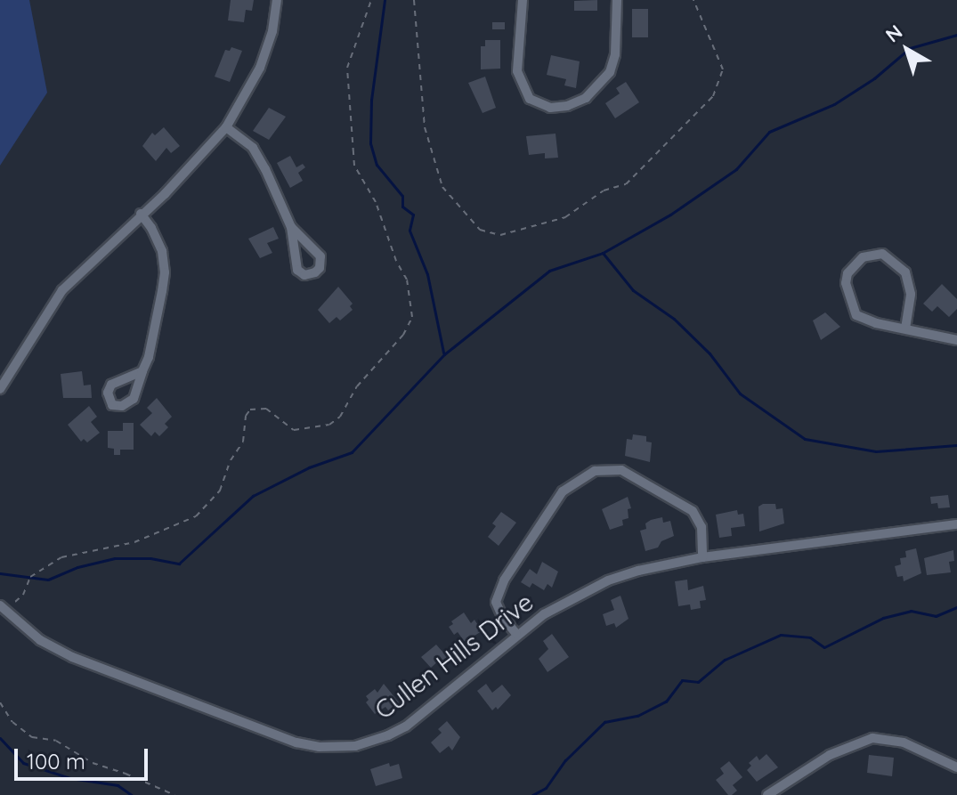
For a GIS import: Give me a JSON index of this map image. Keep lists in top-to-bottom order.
{
  "streets": {
    "street": ["Cullen Hills Drive"]
  },
  "scale_bar": "100 m",
  "north": "top left"
}
